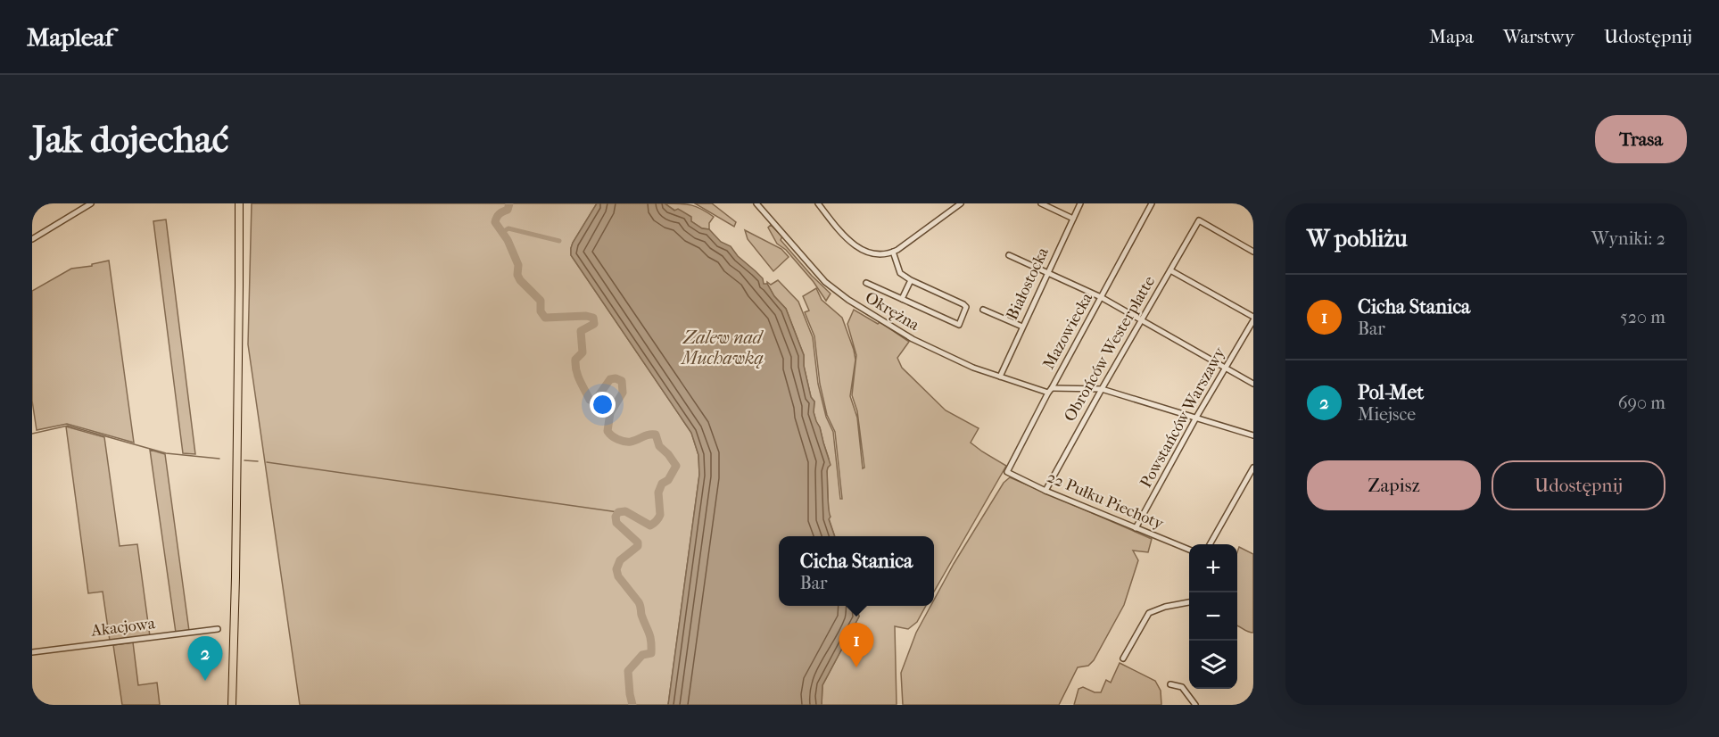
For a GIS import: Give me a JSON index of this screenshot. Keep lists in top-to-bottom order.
{
  "streets": {
    "street": [
      "Białostocka",
      "Okrężna",
      "Mazowiecka",
      "Obrońców Westerplatte",
      "Powstańców Warszawy",
      "22 Pułku Piechoty",
      "Akacjowa"
    ]
  },
  "crossings": [
    ["Białostocka", "Okrężna"],
    ["Okrężna", "Mazowiecka"],
    ["Okrężna", "Obrońców Westerplatte"],
    ["Okrężna", "Powstańców Warszawy"],
    ["Mazowiecka", "22 Pułku Piechoty"],
    ["Obrońców Westerplatte", "22 Pułku Piechoty"],
    ["Powstańców Warszawy", "22 Pułku Piechoty"]
  ],
  "water": ["Zalew nad Muchawką"],
  "page": {
    "header": "Mapleaf",
    "nav": ["Mapa", "Warstwy", "Udostępnij"],
    "buttons": [
      "Trasa",
      ["Zapisz", "Udostępnij"]
    ],
    "title": "Jak dojechać",
    "heading": ["W pobliżu", "Wyniki: 2"],
    "list": [
      {
        "mark": "1",
        "name": "Cicha Stanica",
        "note": "Bar",
        "value": "520 m"
      },
      {
        "mark": "2",
        "name": "Pol-Met",
        "note": "Miejsce",
        "value": "690 m"
      }
    ],
    "popup": ["Cicha Stanica", "Bar"],
    "map_buttons": ["+", "−"],
    "pins": ["1", "2"]
  }
}
